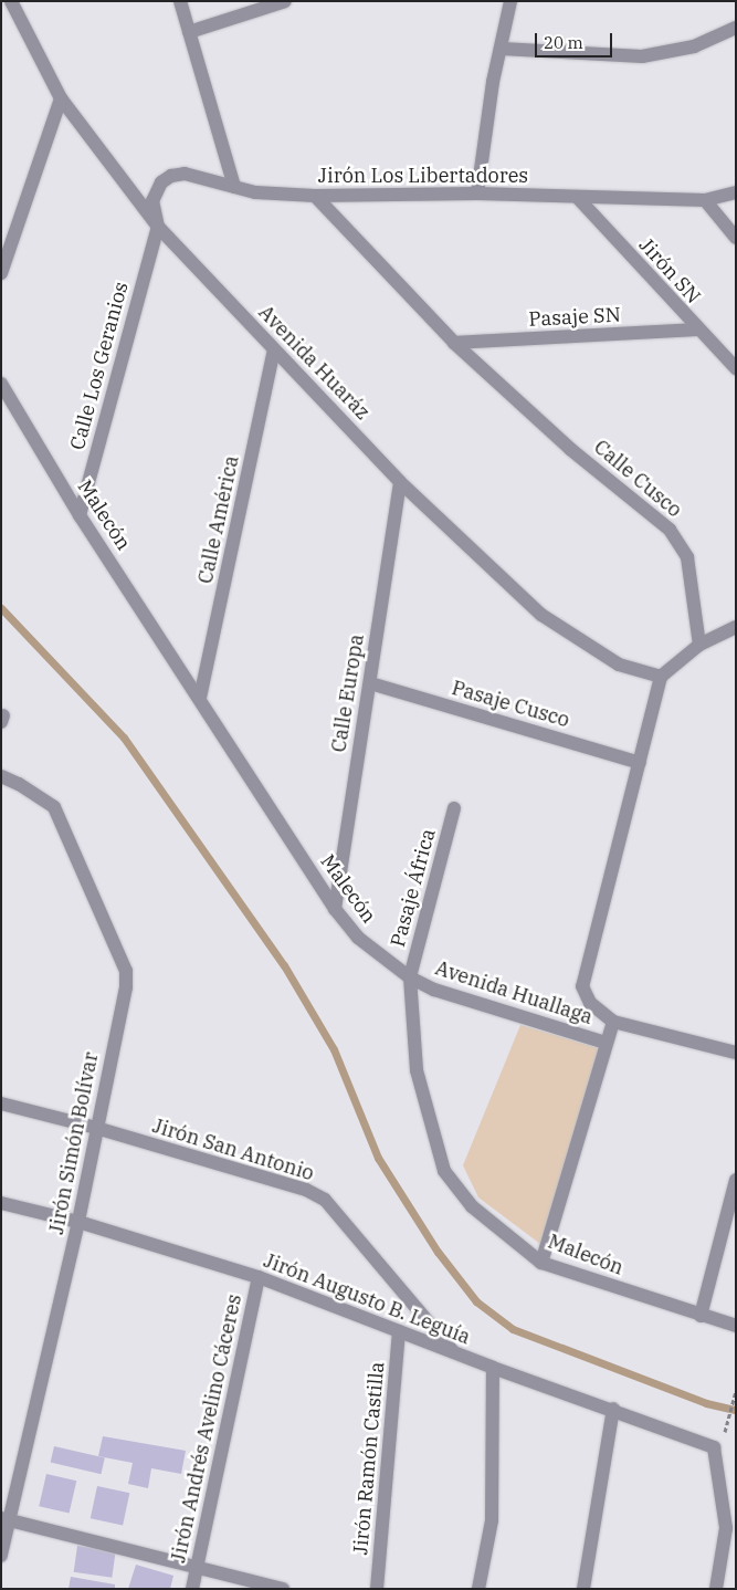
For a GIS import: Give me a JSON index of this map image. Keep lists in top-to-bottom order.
{
  "streets": {
    "street": [
      "Jirón Los Libertadores",
      "Jirón SN",
      "Pasaje SN",
      "Avenida Huaráz",
      "Calle Los Geranios",
      "Calle Cusco",
      "Malecón",
      "Calle América",
      "Calle Europa",
      "Pasaje Cusco",
      "Pasaje África",
      "Avenida Huallaga",
      "Jirón Simón Bolívar",
      "Jirón San Antonio",
      "Jirón Augusto B. Leguía",
      "Jirón Andrés Avelino Cáceres",
      "Jirón Ramón Castilla"
    ]
  },
  "crossings": [
    ["Jirón Los Libertadores", "Jirón SN"],
    ["Jirón Los Libertadores", "Avenida Huaráz"],
    ["Jirón Los Libertadores", "Calle Los Geranios"],
    ["Jirón Los Libertadores", "Calle Cusco"],
    ["Jirón SN", "Pasaje SN"],
    ["Pasaje SN", "Calle Cusco"],
    ["Avenida Huaráz", "Calle Los Geranios"],
    ["Avenida Huaráz", "Calle América"],
    ["Avenida Huaráz", "Calle Europa"],
    ["Calle Los Geranios", "Malecón"],
    ["Malecón", "Calle América"],
    ["Malecón", "Calle Europa"],
    ["Malecón", "Pasaje África"],
    ["Malecón", "Avenida Huallaga"],
    ["Calle Europa", "Pasaje Cusco"],
    ["Pasaje África", "Avenida Huallaga"],
    ["Jirón Simón Bolívar", "Jirón San Antonio"],
    ["Jirón Simón Bolívar", "Jirón Augusto B. Leguía"],
    ["Jirón San Antonio", "Jirón Augusto B. Leguía"],
    ["Jirón Augusto B. Leguía", "Jirón Andrés Avelino Cáceres"],
    ["Jirón Augusto B. Leguía", "Jirón Ramón Castilla"]
  ],
  "scale_bar": "20 m"
}
